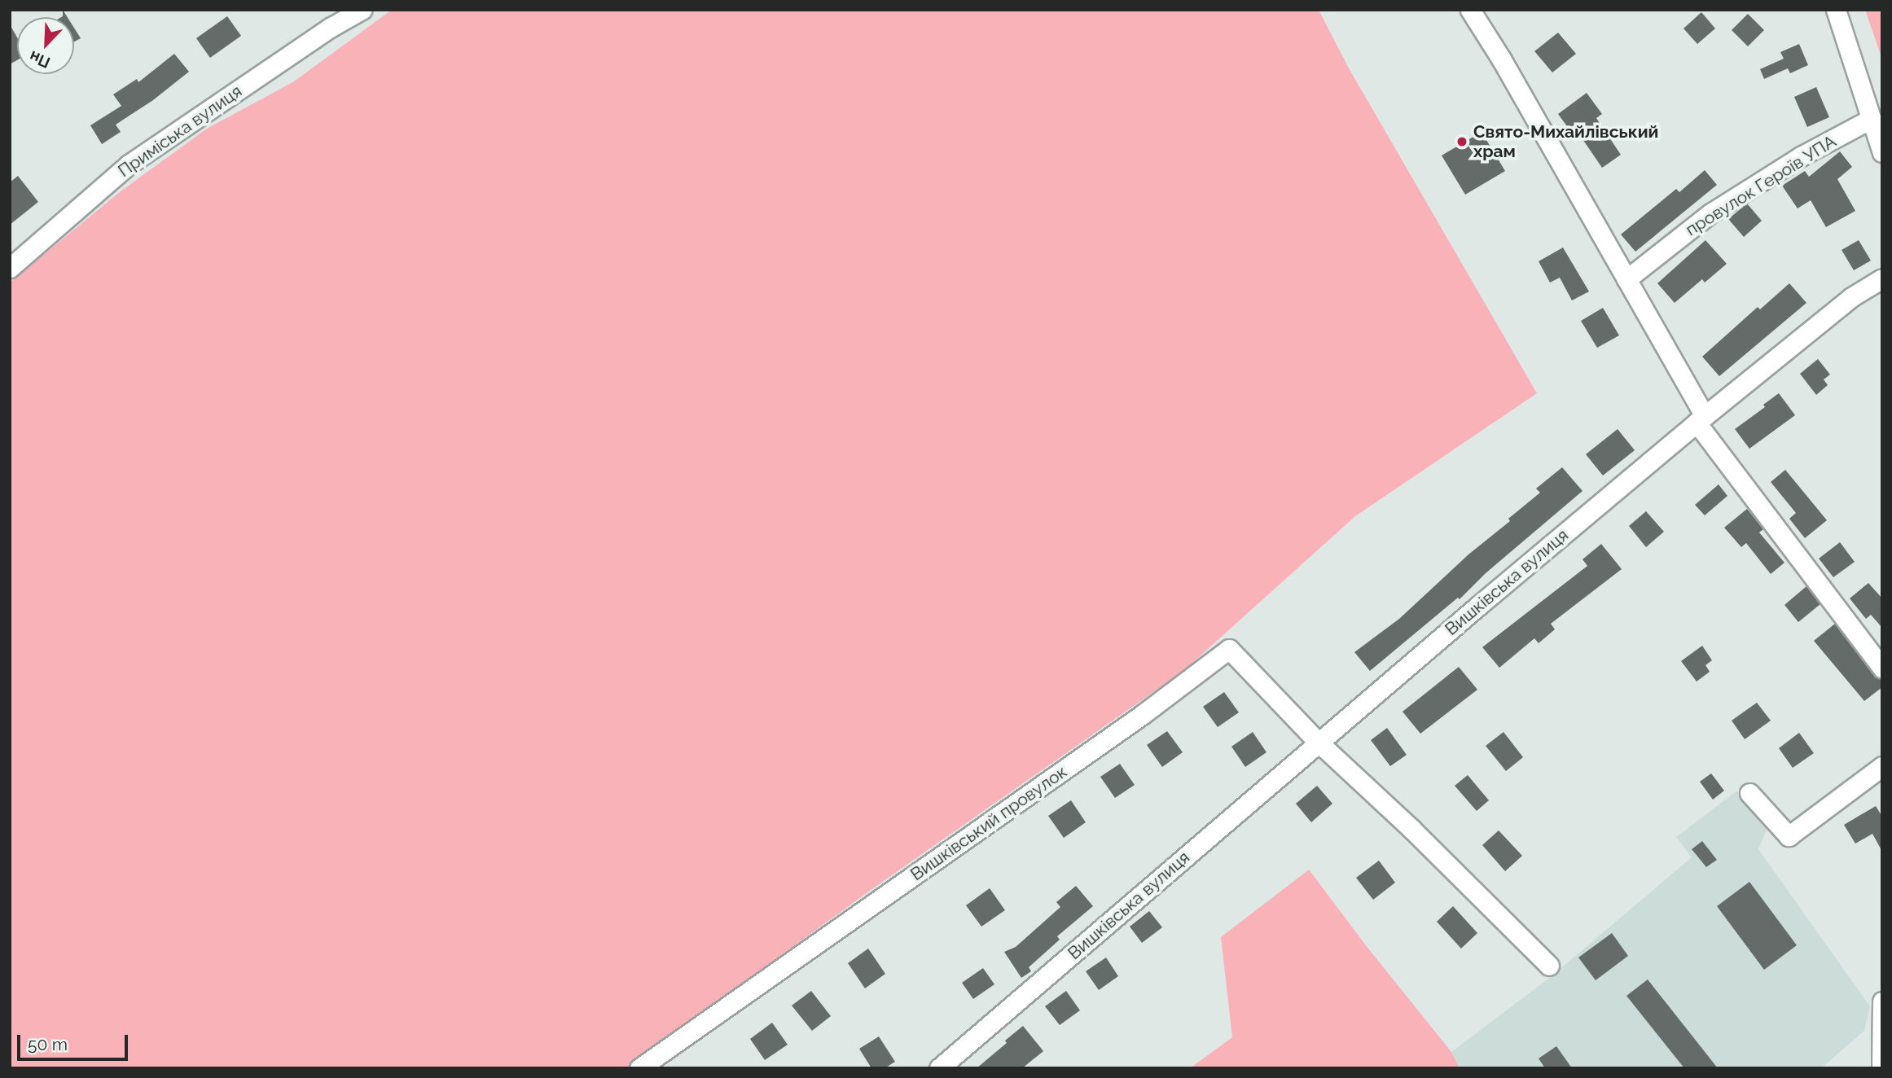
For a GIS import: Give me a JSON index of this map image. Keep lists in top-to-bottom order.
{
  "streets": {
    "street": [
      "Приміська вулиця",
      "провулок Героїв УПА",
      "Вишківська вулиця",
      "Вишківський провулок"
    ]
  },
  "crossings": [
    ["Вишківська вулиця", "Вишківський провулок"]
  ],
  "places": ["Свято-Михайлівський храм"],
  "scale_bar": "50 m",
  "north": "bottom left"
}
